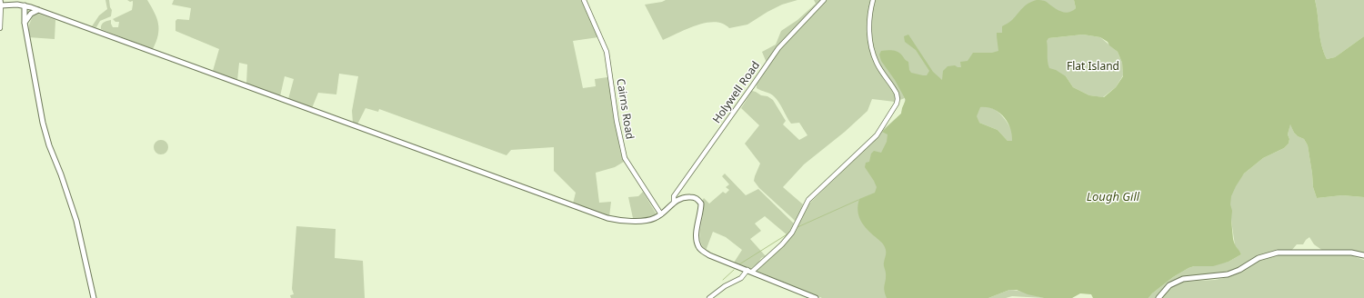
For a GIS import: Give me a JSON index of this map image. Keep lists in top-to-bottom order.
{
  "streets": {
    "street": ["Holywell Road", "Cairns Road"]
  },
  "water": ["Lough Gill"],
  "parks": ["Flat Island"]
}
